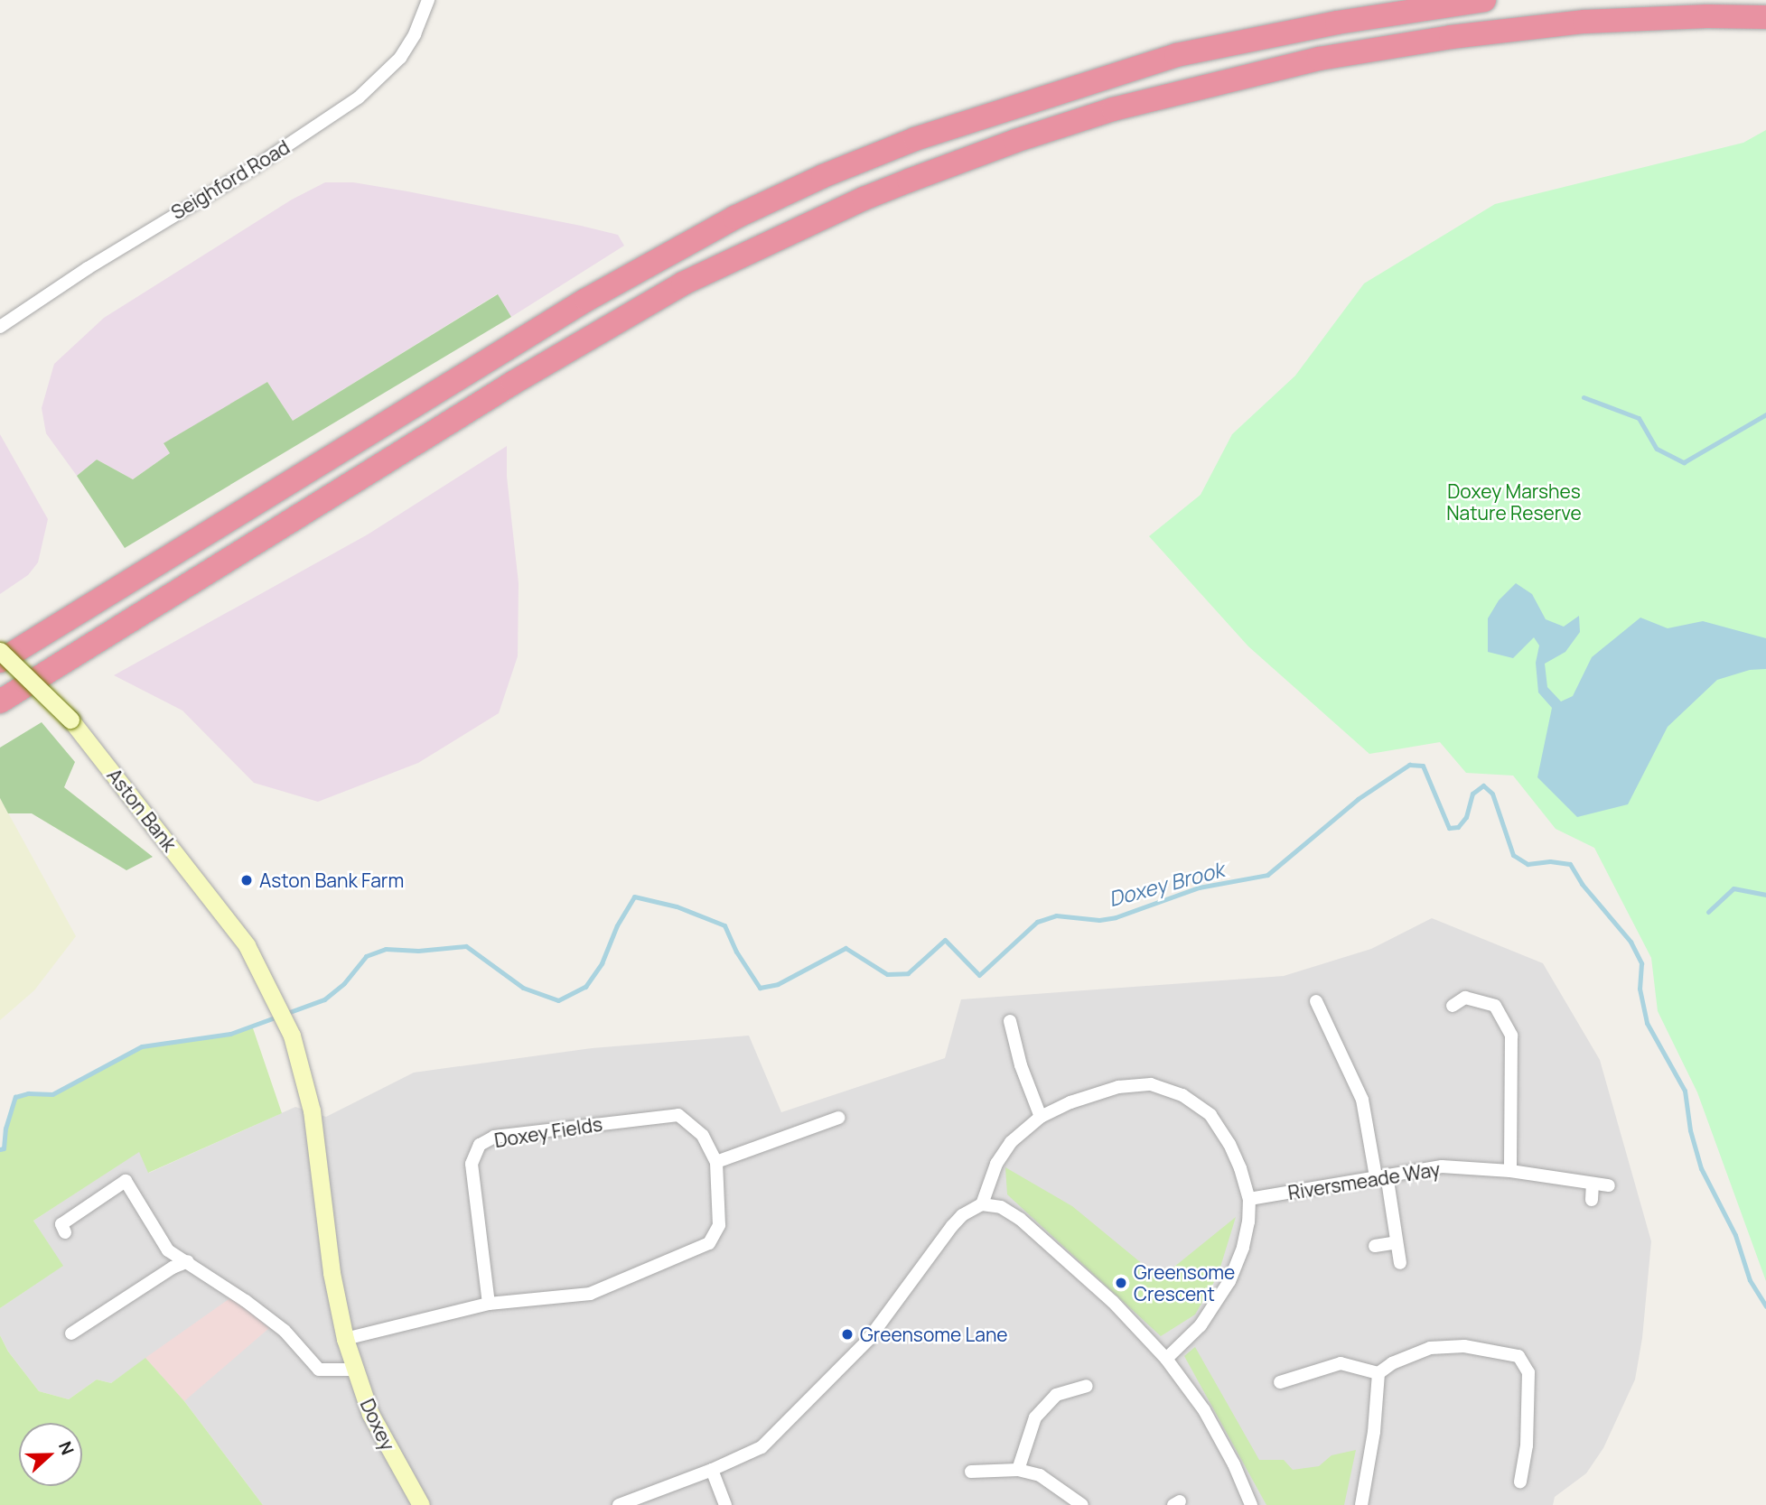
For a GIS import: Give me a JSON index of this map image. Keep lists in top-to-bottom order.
{
  "streets": {
    "street": [
      "Seighford Road",
      "Aston Bank",
      "Doxey Fields",
      "Riversmeade Way",
      "Doxey"
    ]
  },
  "crossings": [
    ["Aston Bank", "Doxey Fields"],
    ["Aston Bank", "Doxey"],
    ["Doxey Fields", "Doxey"]
  ],
  "water": ["Doxey Brook"],
  "parks": ["Doxey Marshes Nature Reserve"],
  "places": ["Aston Bank Farm", "Greensome Crescent", "Greensome Lane"],
  "north": "right"
}
